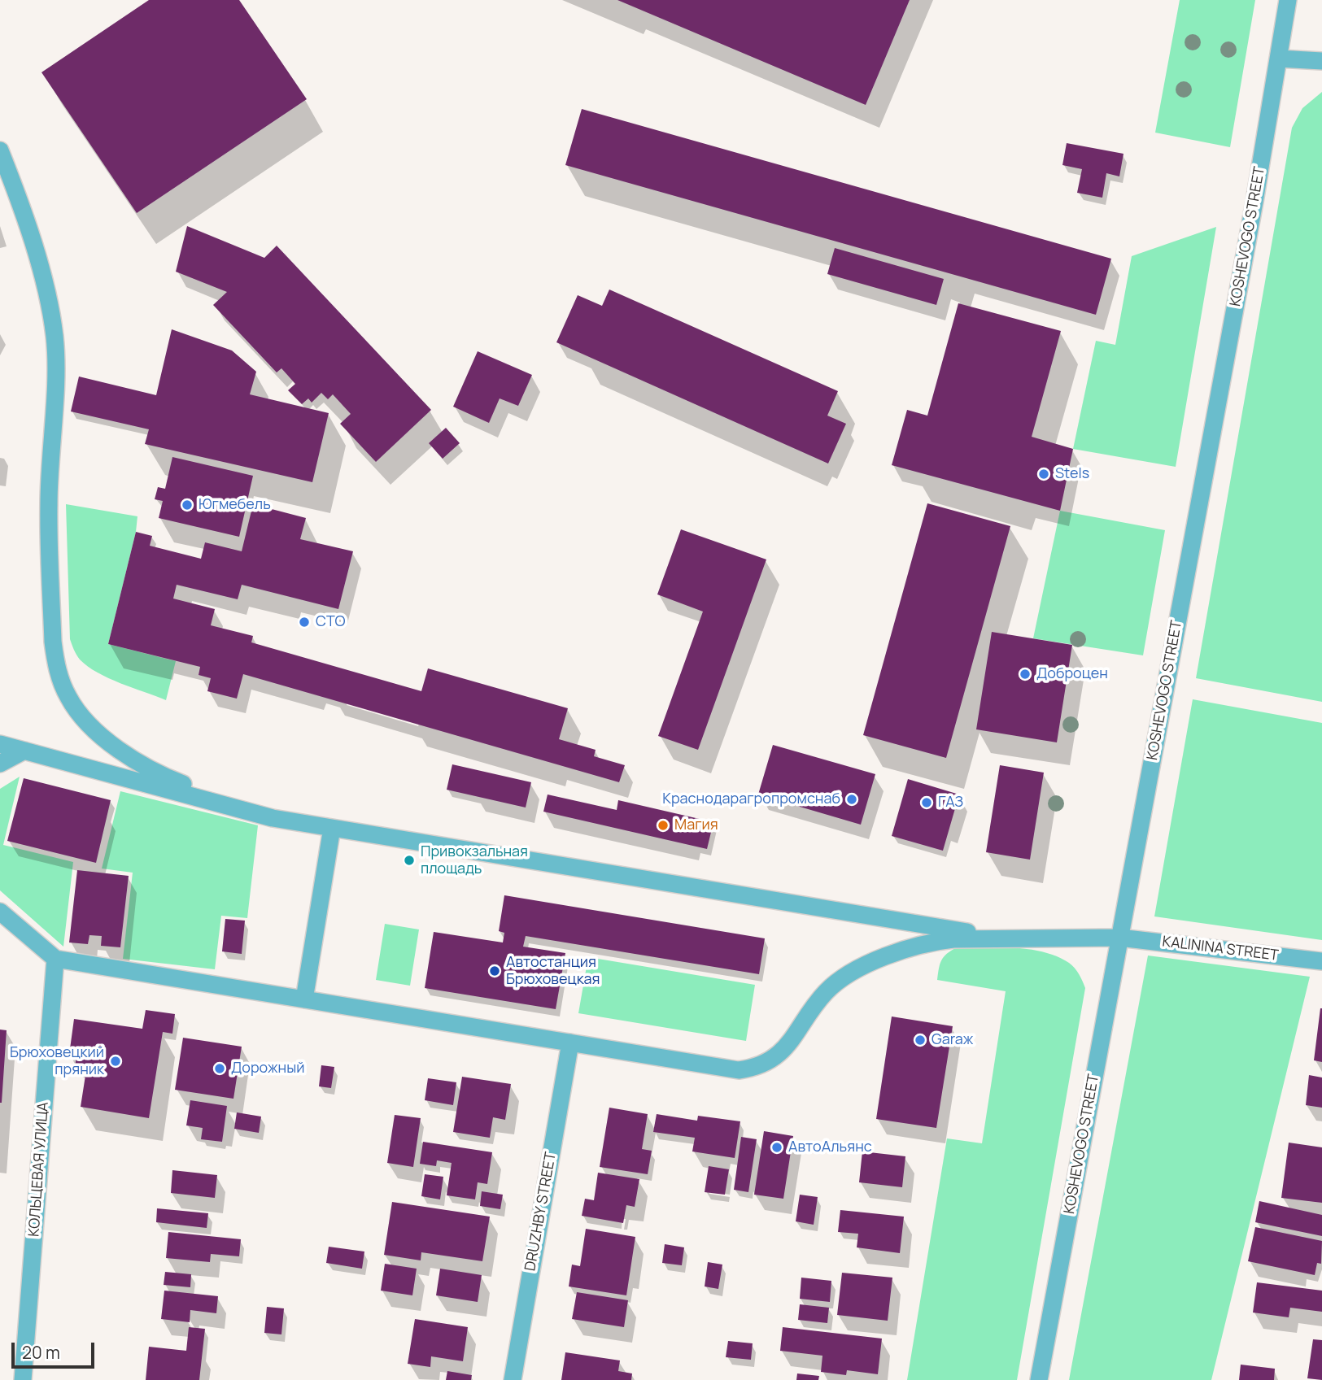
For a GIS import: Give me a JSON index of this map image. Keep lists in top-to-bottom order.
{
  "streets": {
    "street": [
      "KOSHEVOGO STREET",
      "KALININA STREET",
      "КОЛЬЦЕВАЯ УЛИЦА",
      "DRUZHBY STREET"
    ]
  },
  "crossings": [
    ["KOSHEVOGO STREET", "KALININA STREET"]
  ],
  "places": [
    "Stels",
    "Югмебель",
    "СТО",
    "Доброцен",
    "Краснодарагропромснаб",
    "ГАЗ",
    "Магия",
    "Привокзальная площадь",
    "Автостанция Брюховецкая",
    "Garaж",
    "Брюховецкий пряник",
    "Дорожный",
    "АвтоАльянс"
  ],
  "scale_bar": "20 m"
}
